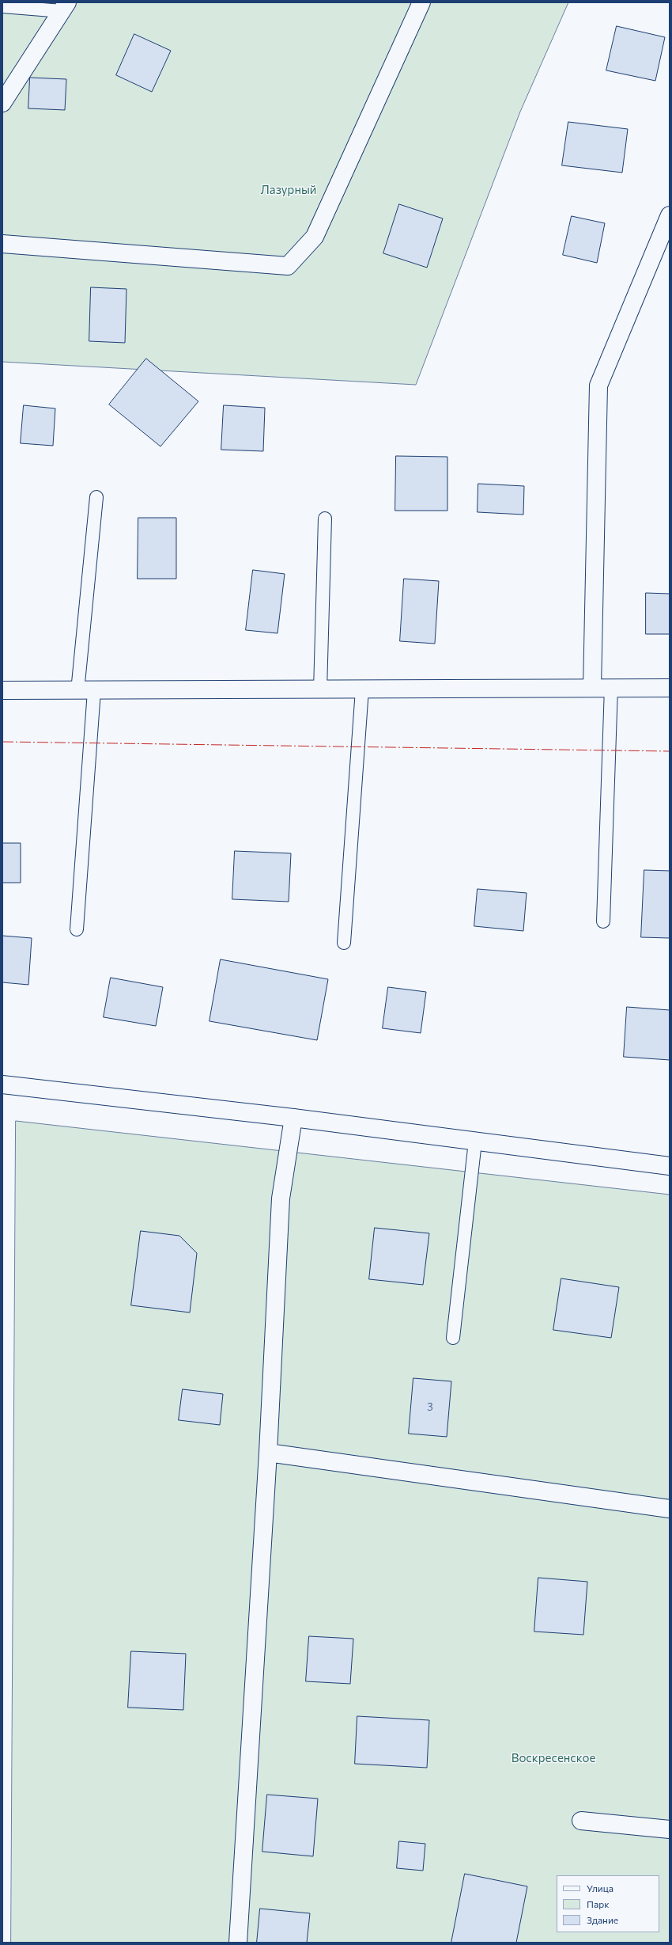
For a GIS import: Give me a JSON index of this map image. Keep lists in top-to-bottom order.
{
  "parks": ["Лазурный", "Воскресенское"],
  "house_numbers": ["3"],
  "legend": ["Улица", "Парк", "Здание"]
}
